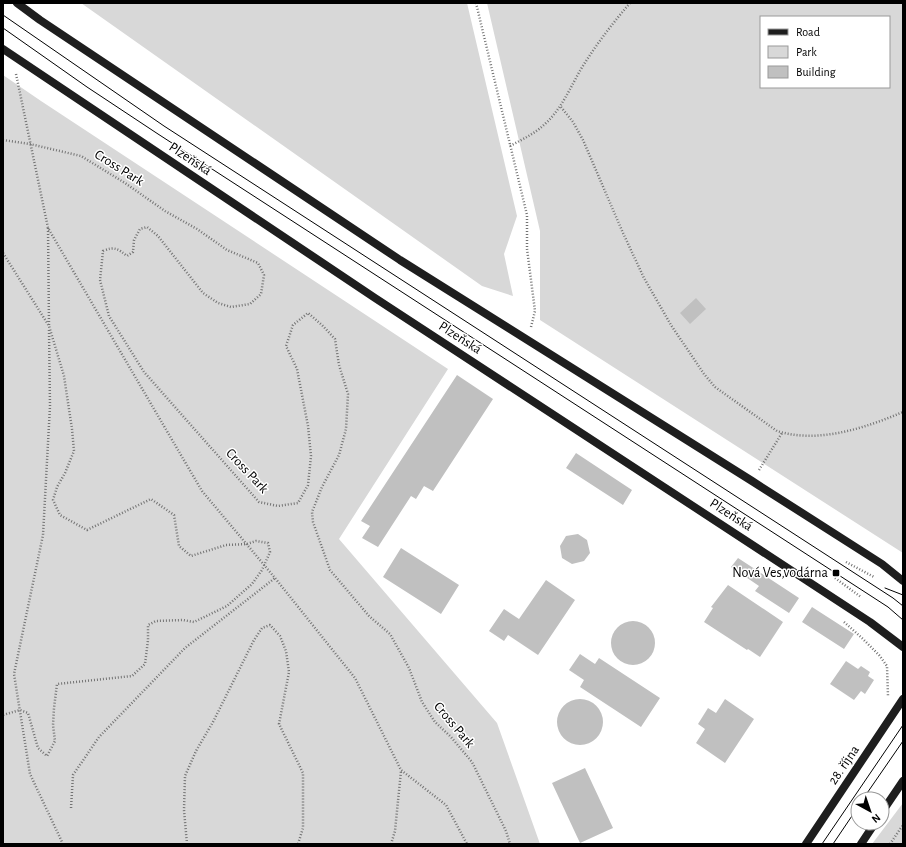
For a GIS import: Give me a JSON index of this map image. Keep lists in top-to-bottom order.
{
  "streets": {
    "main road": ["Plzeňská", "28. října"],
    "path": ["Cross Park"]
  },
  "places": {
    "transit": ["Nová Ves,vodárna"]
  },
  "legend": ["Road", "Park", "Building"],
  "north": "bottom right"
}
